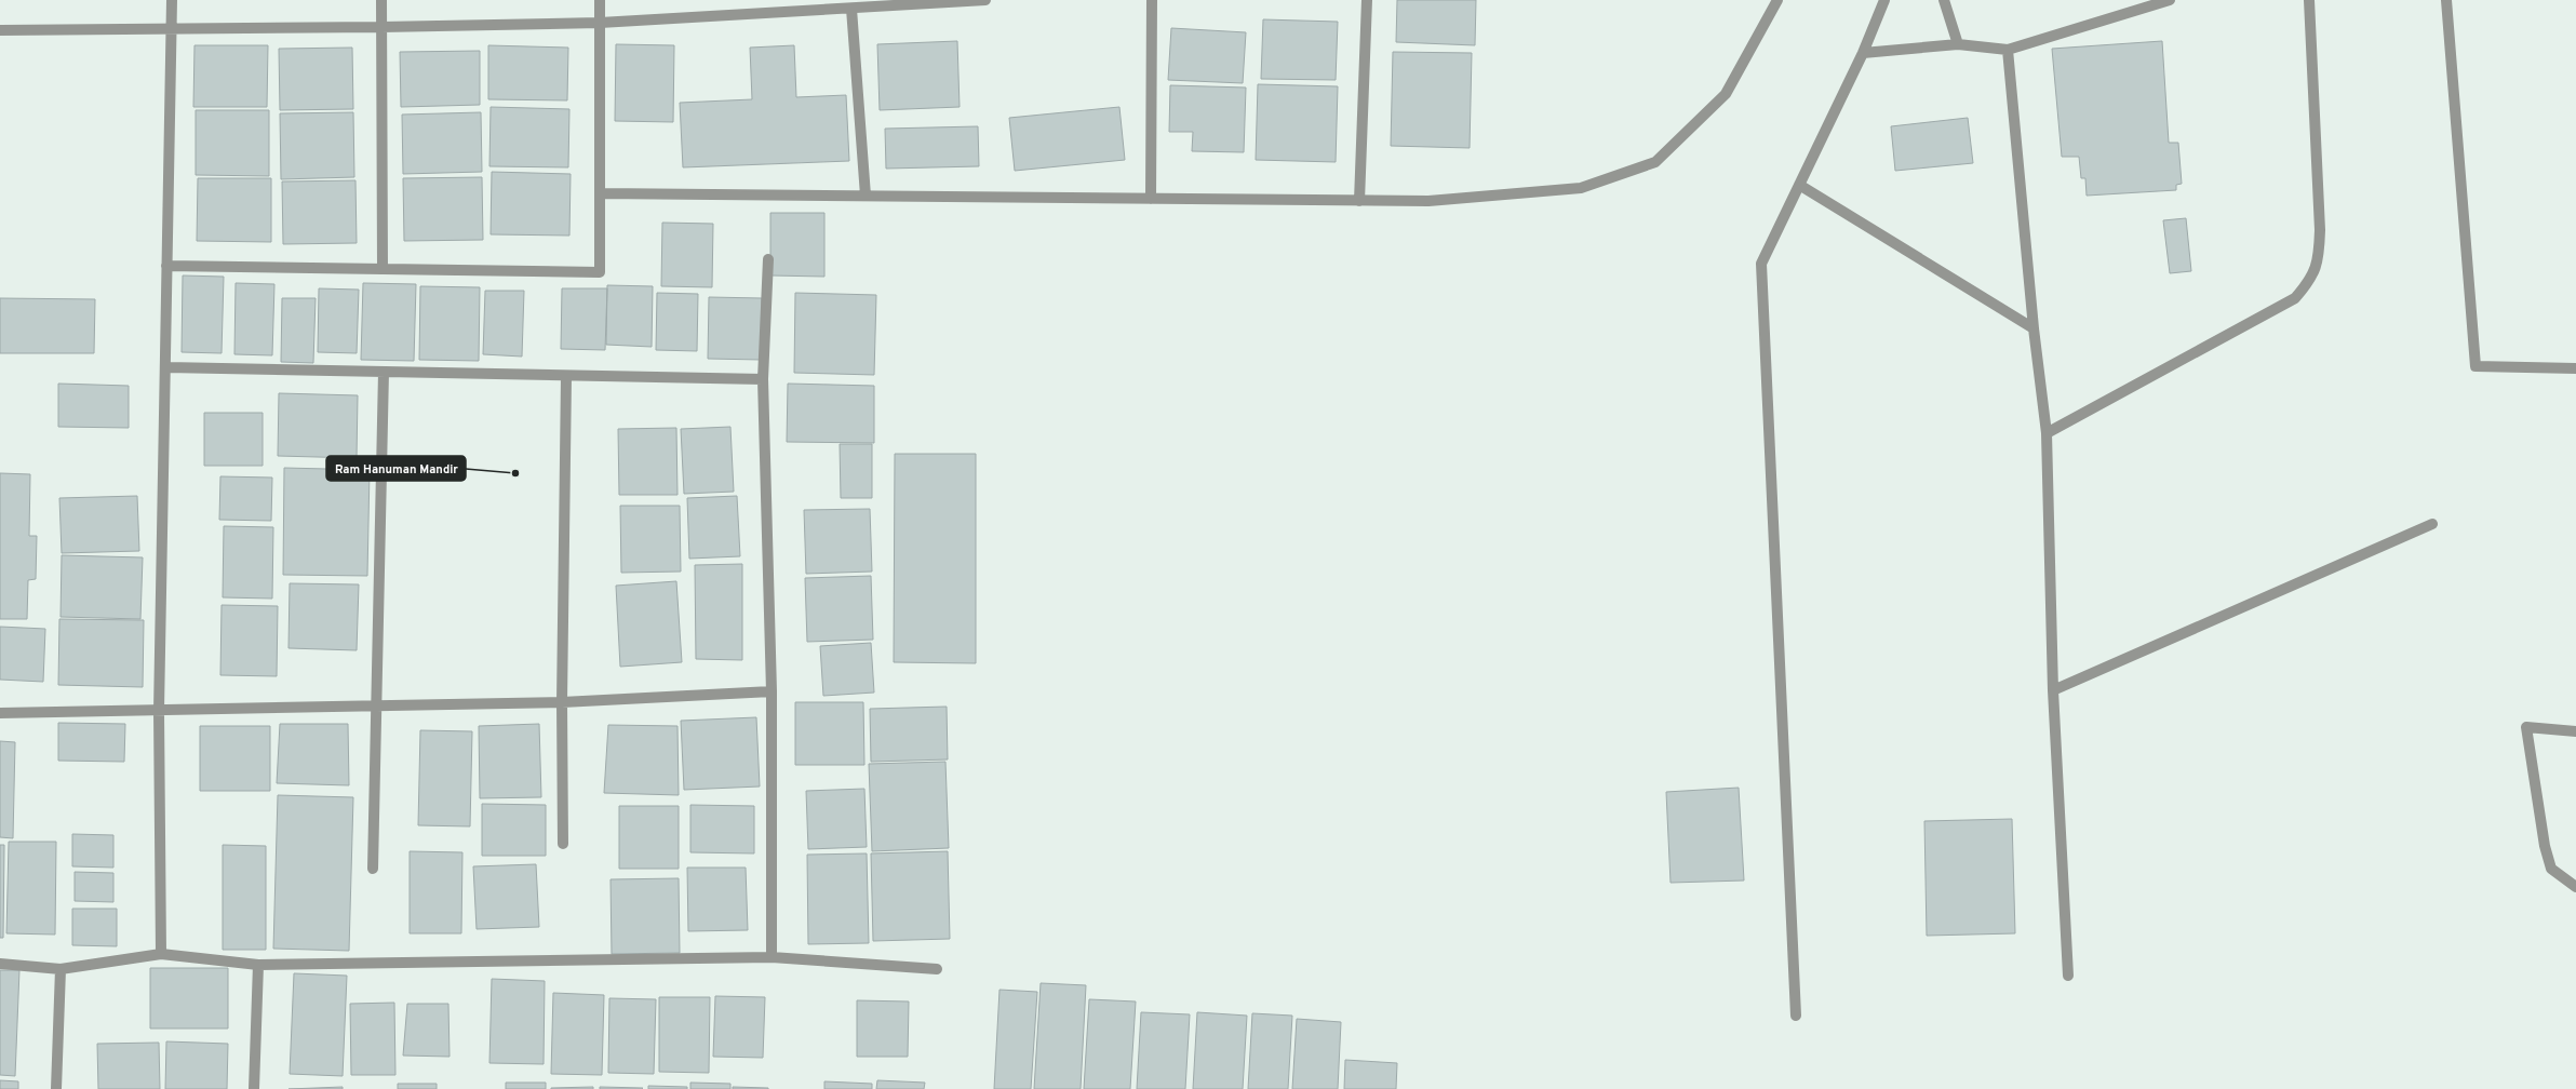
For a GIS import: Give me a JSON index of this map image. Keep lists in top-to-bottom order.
{
  "places": ["Ram Hanuman Mandir"]
}
